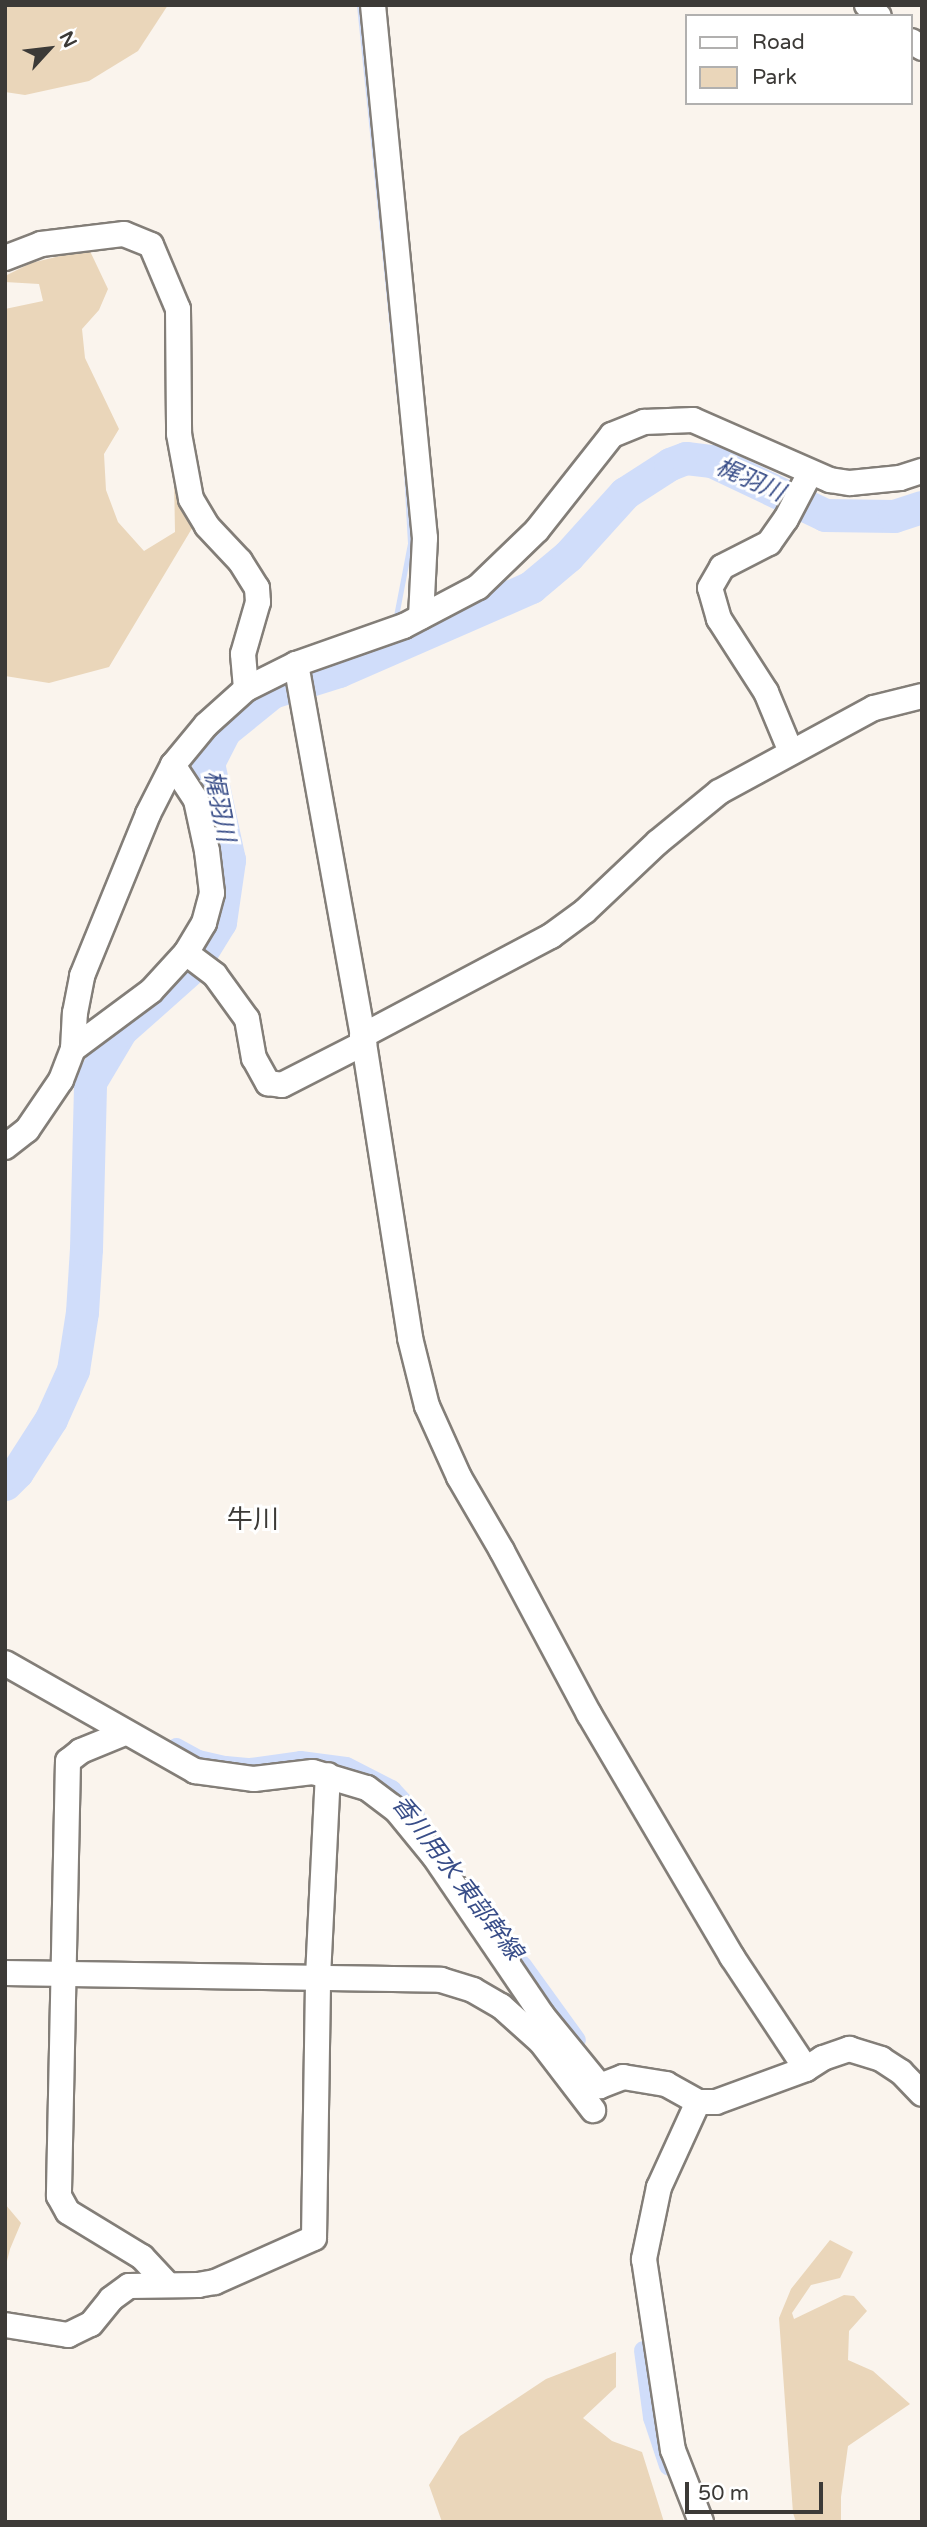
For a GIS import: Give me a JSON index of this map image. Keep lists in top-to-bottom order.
{
  "districts": ["牛川"],
  "water": ["梶羽川", "香川用水 東部幹線"],
  "legend": ["Road", "Park"],
  "scale_bar": "50 m",
  "north": "top right"
}
